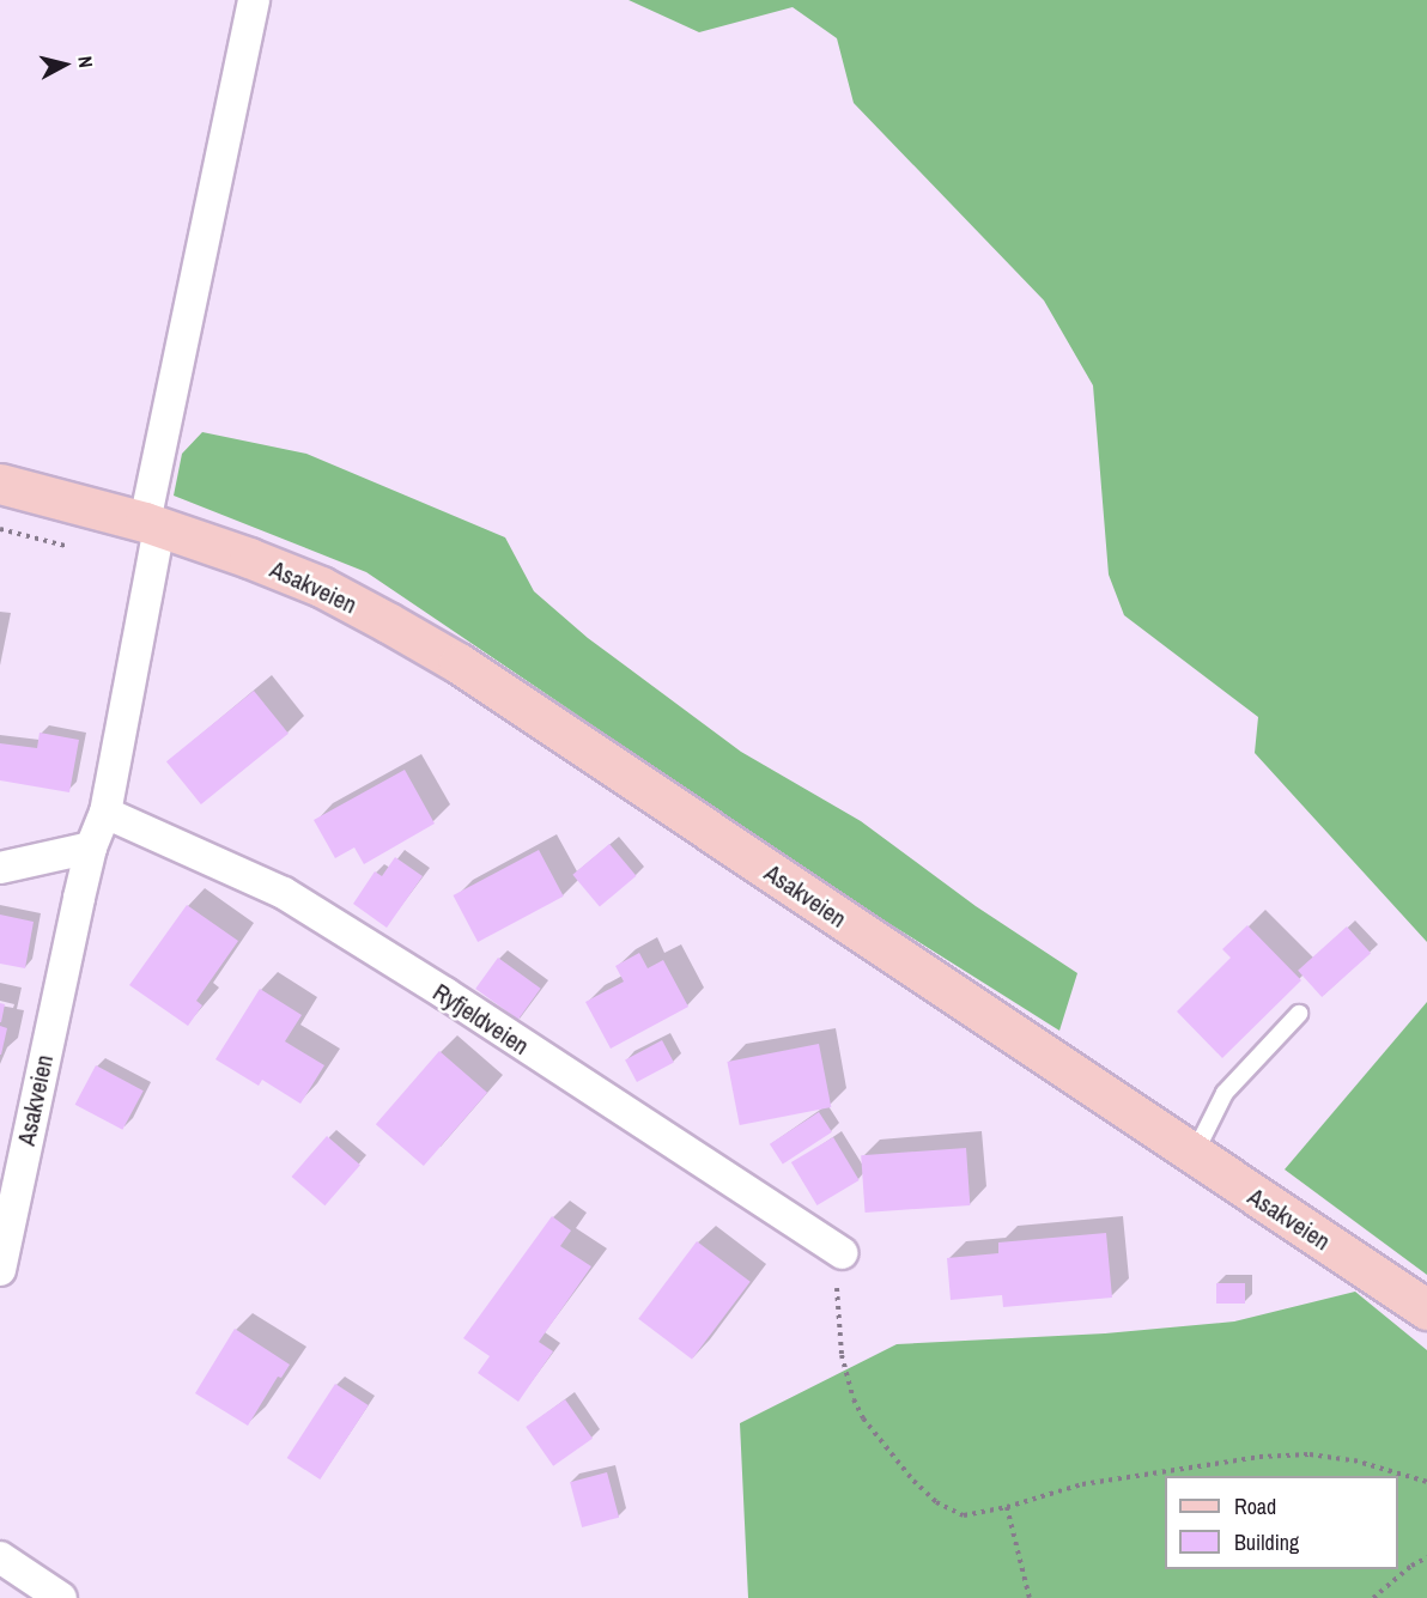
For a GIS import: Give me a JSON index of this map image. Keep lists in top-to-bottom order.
{
  "streets": {
    "main road": ["Asakveien"],
    "street": ["Ryfjeldveien"]
  },
  "crossings": [
    ["Asakveien", "Ryfjeldveien"]
  ],
  "legend": ["Road", "Building"],
  "north": "right"
}
